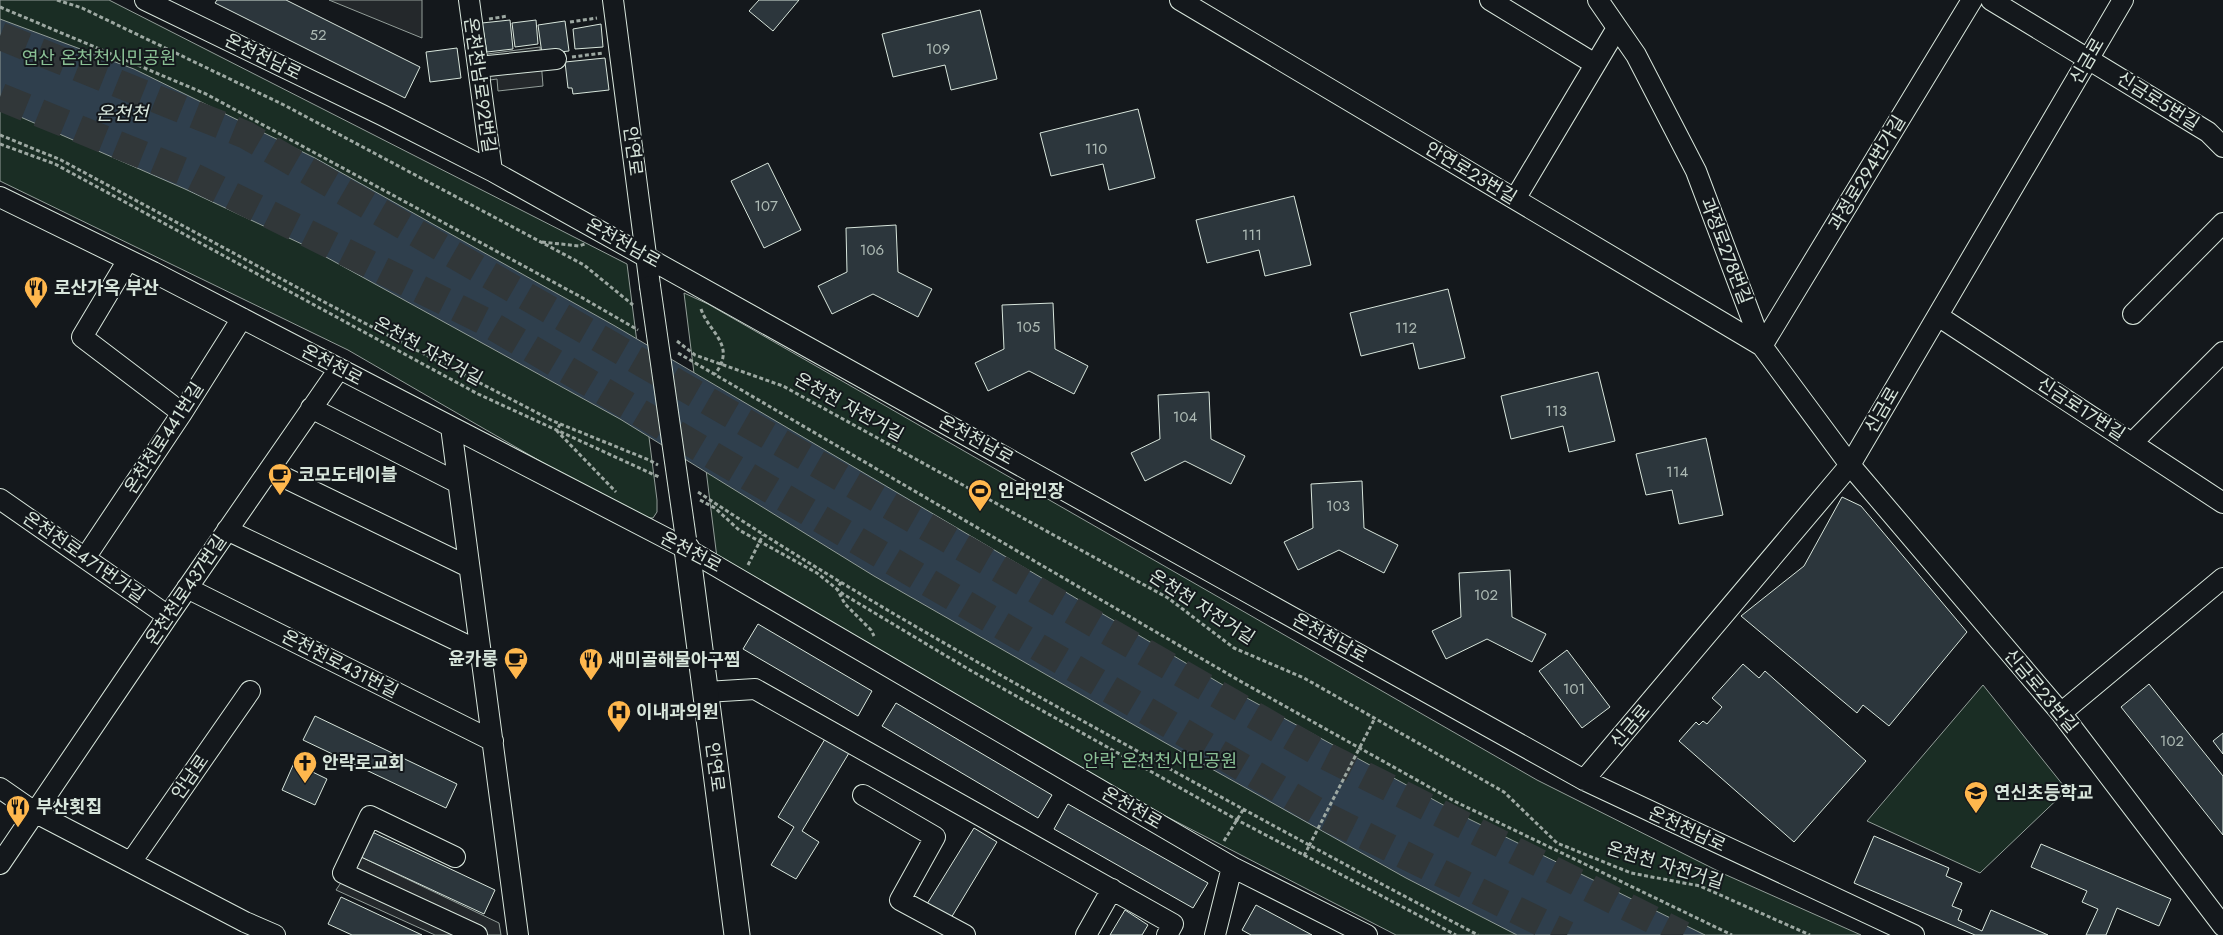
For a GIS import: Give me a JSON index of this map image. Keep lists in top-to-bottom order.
{
  "streets": {
    "main road": ["안연로"],
    "street": [
      "온천천남로",
      "신금로",
      "온천천남로92번길",
      "신금로5번길",
      "안연로23번길",
      "과정로294번가길",
      "과정로278번길",
      "온천천로",
      "신금로17번길",
      "온천천로441번길",
      "온천천로471번가길",
      "온천천로437번길",
      "온천천로431번길",
      "신금로23번길",
      "안남로"
    ],
    "path": ["온천천 자전거길"]
  },
  "crossings": [
    ["온천천남로", "신금로"],
    ["온천천남로", "온천천남로92번길"],
    ["온천천남로", "안연로"],
    ["신금로", "신금로5번길"],
    ["신금로", "과정로278번길"],
    ["신금로", "신금로17번길"],
    ["신금로", "신금로23번길"],
    ["안연로", "온천천로"],
    ["안연로23번길", "과정로294번가길"],
    ["안연로23번길", "과정로278번길"],
    ["과정로294번가길", "과정로278번길"],
    ["과정로278번길", "신금로23번길"],
    ["온천천로", "온천천로441번길"],
    ["온천천로", "온천천로437번길"],
    ["온천천로441번길", "온천천로471번가길"],
    ["온천천로471번가길", "온천천로437번길"],
    ["온천천로437번길", "온천천로431번길"]
  ],
  "water": ["온천천"],
  "parks": ["연산 온천천시민공원", "안락 온천천시민공원"],
  "places": {
    "restaurant": ["로산가옥 부산", "새미골해물아구찜", "부산횟집"],
    "cafe": ["코모도테이블", "윤카롱"],
    "sports": ["인라인장"],
    "hospital": ["이내과의원"],
    "church": ["안락로교회"],
    "school or university": ["연신초등학교"]
  },
  "house_numbers": [
    "52",
    "109",
    "110",
    "107",
    "111",
    "106",
    "105",
    "112",
    "113",
    "104",
    "114",
    "103",
    "102",
    "101",
    "102"
  ]
}
